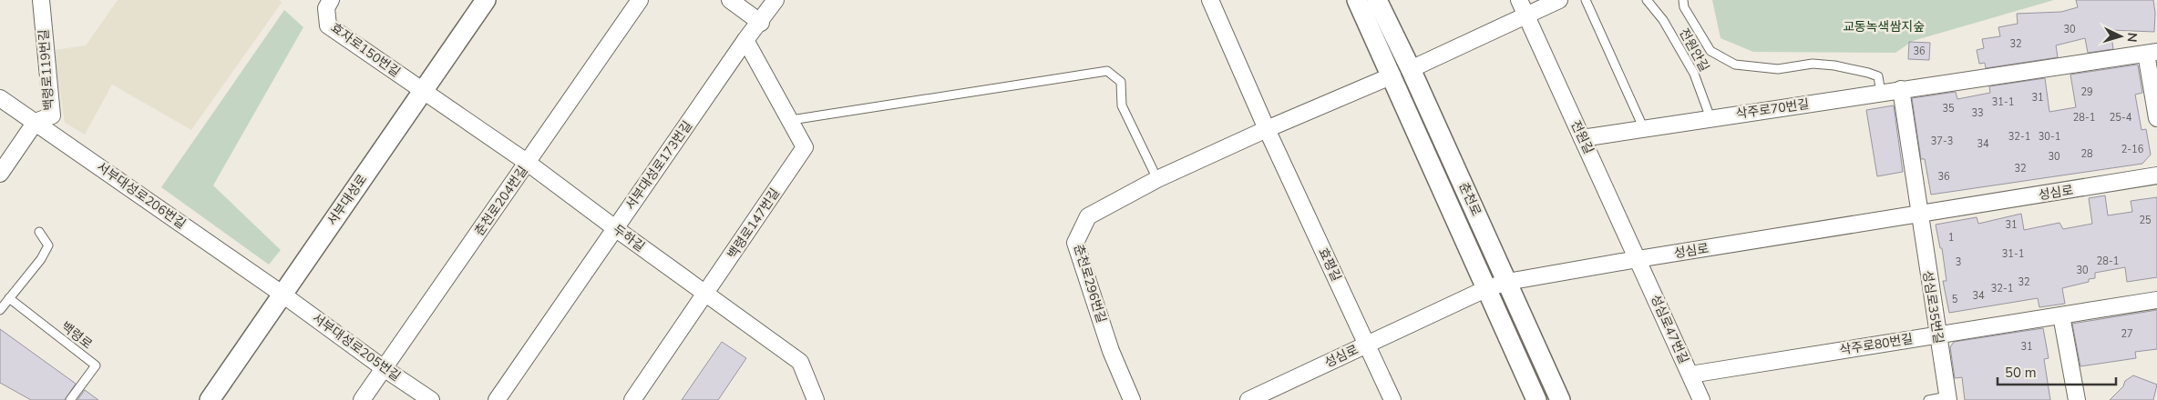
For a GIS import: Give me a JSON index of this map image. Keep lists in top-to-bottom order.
{
  "streets": {
    "street": [
      "효자로150번길",
      "백령로119번길",
      "삭주로70번길",
      "전원길",
      "서부대성로173번길",
      "성심로",
      "서부대성로206번길",
      "춘천로",
      "서부대성로",
      "춘천로204번길",
      "백령로147번길",
      "두하길",
      "효평길",
      "춘천로296번길",
      "성심로35번길",
      "성심로47번길",
      "삭주로80번길",
      "서부대성로205번길"
    ],
    "lane": ["전원안길", "백령로"]
  },
  "crossings": [
    ["효자로150번길", "서부대성로"],
    ["효자로150번길", "두하길"],
    ["전원안길", "삭주로70번길"],
    ["백령로119번길", "서부대성로206번길"],
    ["삭주로70번길", "전원길"],
    ["전원길", "성심로"],
    ["전원길", "성심로47번길"],
    ["서부대성로173번길", "백령로147번길"],
    ["서부대성로173번길", "두하길"],
    ["성심로", "춘천로"],
    ["성심로", "효평길"],
    ["성심로", "성심로35번길"],
    ["성심로", "성심로47번길"],
    ["서부대성로206번길", "서부대성로"],
    ["서부대성로206번길", "서부대성로205번길"],
    ["서부대성로", "두하길"],
    ["서부대성로", "서부대성로205번길"],
    ["춘천로204번길", "두하길"],
    ["춘천로204번길", "서부대성로205번길"],
    ["백령로147번길", "두하길"],
    ["성심로35번길", "삭주로80번길"],
    ["성심로47번길", "삭주로80번길"]
  ],
  "parks": ["교동녹색쌈지숲"],
  "house_numbers": [
    "30",
    "32",
    "36",
    "29",
    "31",
    "31-1",
    "35",
    "33",
    "28-1",
    "25-4",
    "32-1",
    "30-1",
    "37-3",
    "34",
    "2-16",
    "28",
    "30",
    "32",
    "36",
    "25",
    "31",
    "1",
    "31-1",
    "28-1",
    "3",
    "30",
    "32",
    "32-1",
    "34",
    "5",
    "27",
    "31"
  ],
  "scale_bar": "50 m",
  "north": "right"
}
